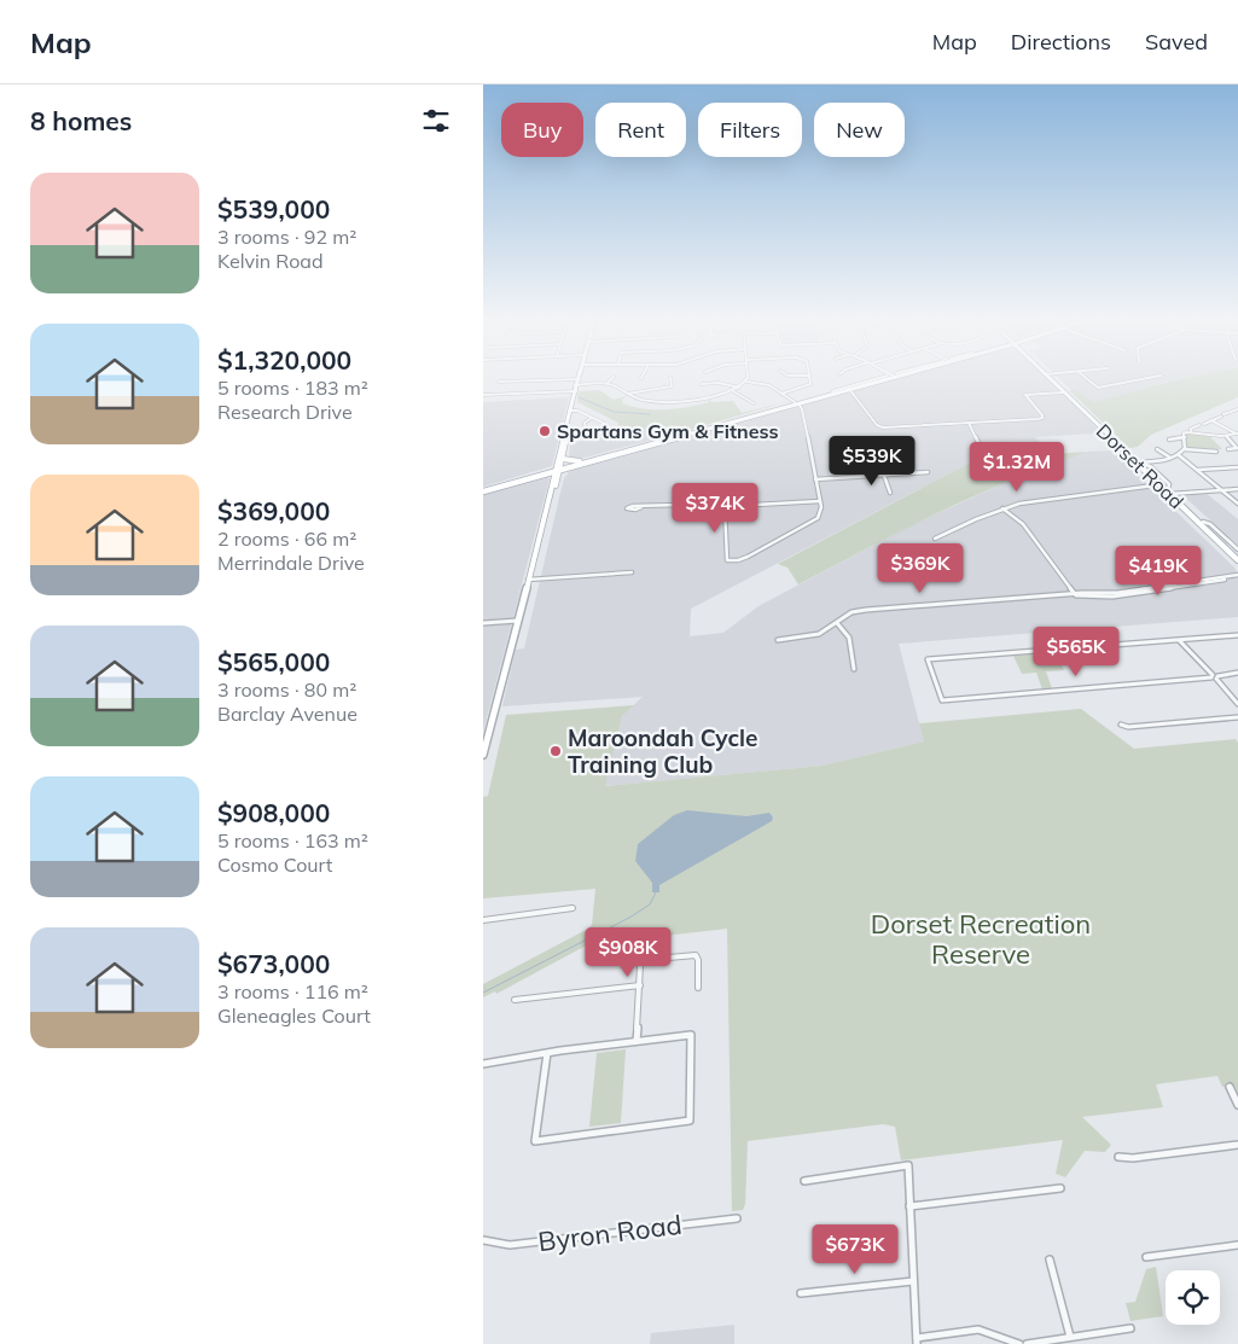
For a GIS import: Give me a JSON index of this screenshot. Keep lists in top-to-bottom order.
{
  "streets": {
    "main road": ["Dorset Road"],
    "street": ["Byron Road"]
  },
  "parks": ["Dorset Recreation Reserve"],
  "places": ["Spartans Gym & Fitness", "Maroondah Cycle Training Club"],
  "page": {
    "header": "Map",
    "nav": ["Map", "Directions", "Saved"],
    "heading": "8 homes",
    "chip": [
      "Buy",
      "Rent",
      "Filters",
      "New"
    ],
    "list": [
      {
        "name": "$539,000",
        "note": "3 rooms · 92 m² · Kelvin Road"
      },
      {
        "name": "$1,320,000",
        "note": "5 rooms · 183 m² · Research Drive"
      },
      {
        "name": "$369,000",
        "note": "2 rooms · 66 m² · Merrindale Drive"
      },
      {
        "name": "$565,000",
        "note": "3 rooms · 80 m² · Barclay Avenue"
      },
      {
        "name": "$908,000",
        "note": "5 rooms · 163 m² · Cosmo Court"
      },
      {
        "name": "$673,000",
        "note": "3 rooms · 116 m² · Gleneagles Court"
      }
    ],
    "price": [
      "$539K",
      "$1.32M",
      "$374K",
      "$369K",
      "$419K",
      "$565K",
      "$908K",
      "$673K"
    ]
  }
}
